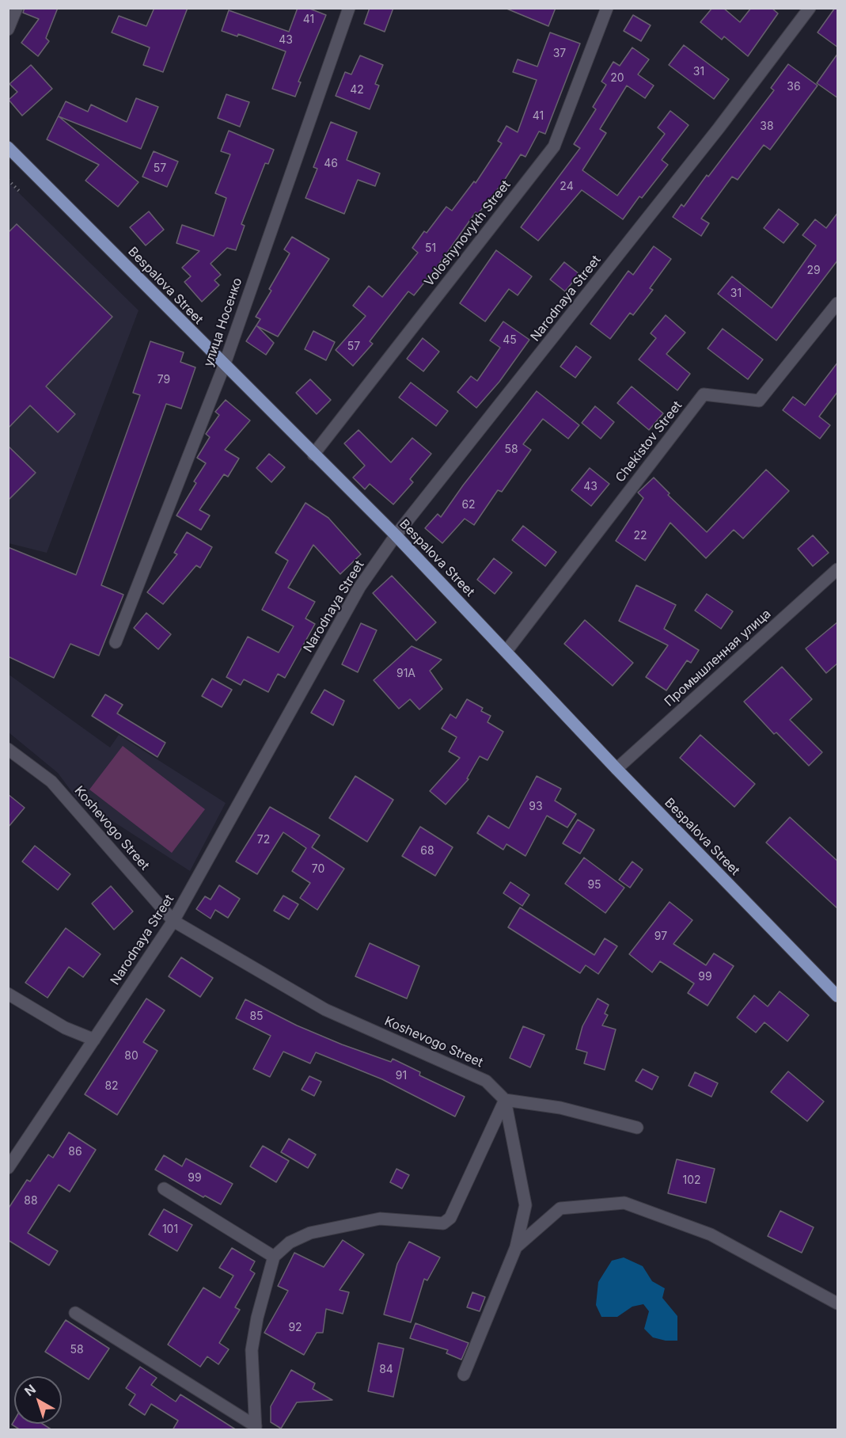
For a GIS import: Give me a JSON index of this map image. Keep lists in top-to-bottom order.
{
  "streets": {
    "main road": ["Bespalova Street"],
    "street": [
      "Voloshynovykh Street",
      "Narodnaya Street",
      "улица Носенко",
      "Chekistov Street",
      "Промышленная улица",
      "Koshevogo Street"
    ]
  },
  "crossings": [
    ["Voloshynovykh Street", "Bespalova Street"],
    ["Bespalova Street", "Narodnaya Street"],
    ["Bespalova Street", "улица Носенко"],
    ["Bespalova Street", "Chekistov Street"],
    ["Bespalova Street", "Промышленная улица"],
    ["Narodnaya Street", "Koshevogo Street"]
  ],
  "house_numbers": [
    "41",
    "43",
    "37",
    "31",
    "20",
    "36",
    "42",
    "41",
    "38",
    "46",
    "57",
    "24",
    "51",
    "29",
    "31",
    "45",
    "57",
    "79",
    "58",
    "43",
    "62",
    "22",
    "91А",
    "93",
    "72",
    "68",
    "70",
    "95",
    "97",
    "99",
    "85",
    "80",
    "91",
    "82",
    "86",
    "99",
    "102",
    "88",
    "101",
    "92",
    "58",
    "84"
  ],
  "north": "top left"
}
